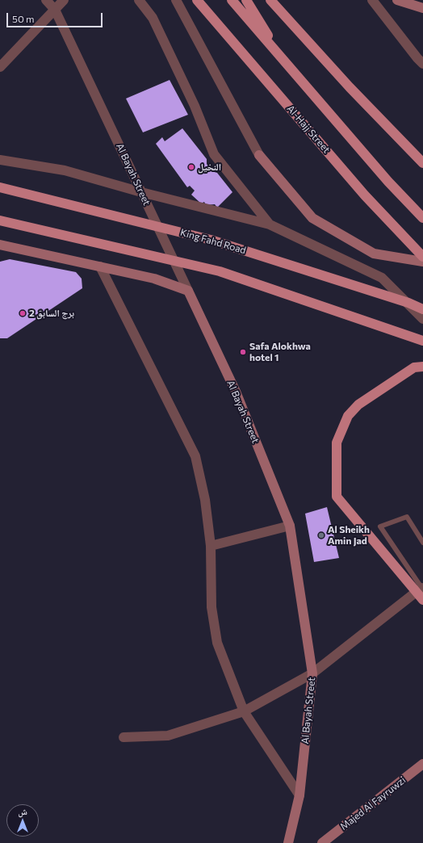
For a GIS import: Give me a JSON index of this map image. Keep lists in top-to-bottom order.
{
  "streets": {
    "main road": ["Al-Hajj Street", "King Fahd Road"],
    "street": ["Al Bayah Street", "Majed Al Fayruwzi"]
  },
  "places": [
    "النخيل",
    "برج السابق 2",
    "Safa Alokhwa hotel 1",
    "Al Sheikh Amin Jad"
  ],
  "scale_bar": "50 m",
  "north": "top"
}
